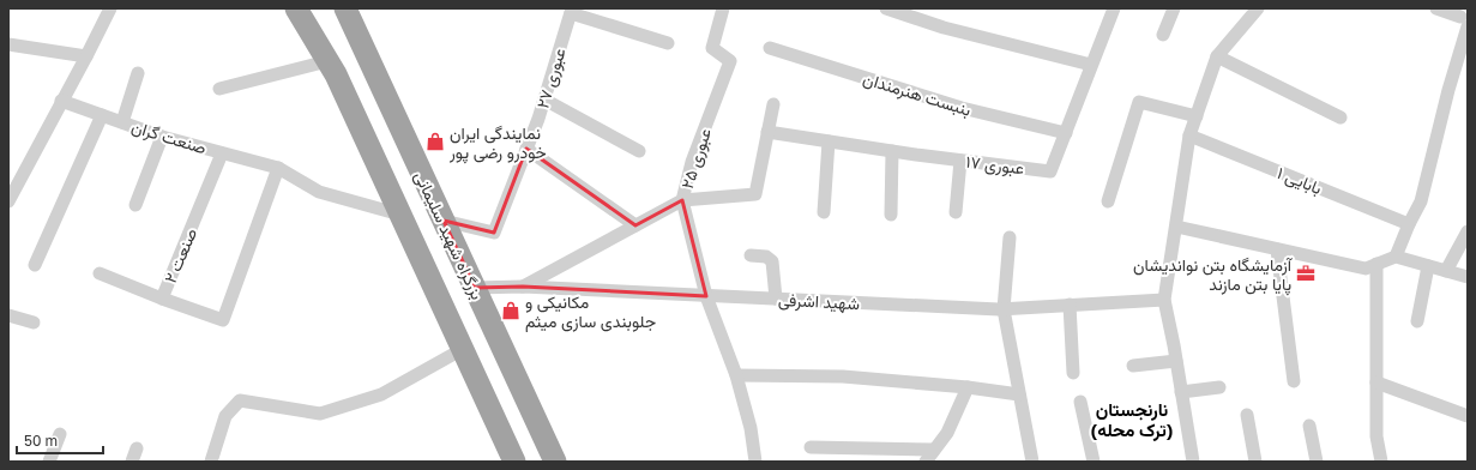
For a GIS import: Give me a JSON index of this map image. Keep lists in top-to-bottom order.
{
  "streets": {
    "highway": ["بزرگراه شهید سلیمانی"],
    "street": [
      "عبوری ۲۷",
      "بنبست هنرمندان",
      "صنعت گران",
      "عبوری ۲۵",
      "عبوری ۱۷",
      "بابایی ۱",
      "صنعت ۲",
      "شهید اشرفی"
    ]
  },
  "crossings": [
    ["عبوری ۲۷", "بزرگراه شهید سلیمانی"],
    ["بنبست هنرمندان", "عبوری ۱۷"],
    ["صنعت گران", "صنعت ۲"],
    ["عبوری ۲۵", "شهید اشرفی"],
    ["بزرگراه شهید سلیمانی", "شهید اشرفی"]
  ],
  "districts": ["نارنجستان (ترک محله)"],
  "places": {
    "shop": ["نمایندگی ایران خودرو رضی پور", "مکانیکی و جلوبندی سازی میثم"],
    "office": ["آزمایشگاه بتن نواندیشان پایا بتن مازند"]
  },
  "scale_bar": "50 m"
}
